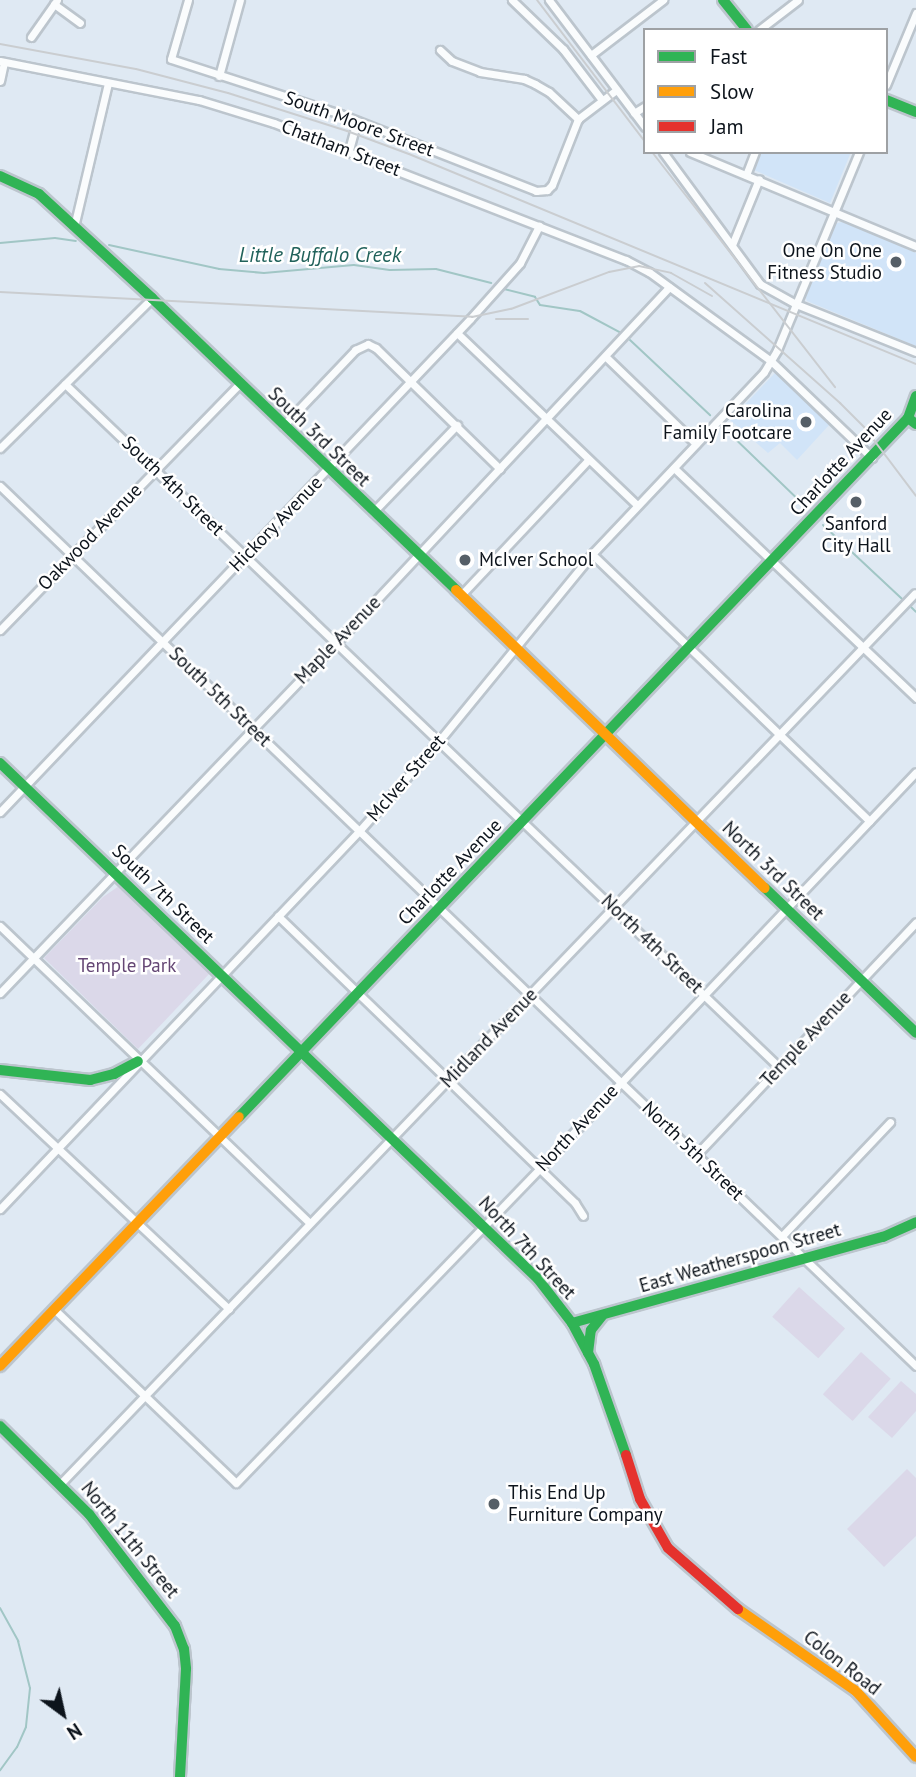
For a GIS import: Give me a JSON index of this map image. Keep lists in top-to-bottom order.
{
  "streets": {
    "street": [
      "South Moore Street",
      "Chatham Street",
      "South 3rd Street",
      "Charlotte Avenue",
      "South 4th Street",
      "Hickory Avenue",
      "Oakwood Avenue",
      "Maple Avenue",
      "South 5th Street",
      "McIver Street",
      "North 3rd Street",
      "South 7th Street",
      "North 4th Street",
      "Midland Avenue",
      "Temple Avenue",
      "North Avenue",
      "North 5th Street",
      "North 7th Street",
      "East Weatherspoon Street",
      "North 11th Street",
      "Colon Road"
    ]
  },
  "crossings": [
    ["Chatham Street", "Charlotte Avenue"],
    ["Chatham Street", "Hickory Avenue"],
    ["Chatham Street", "Maple Avenue"],
    ["Chatham Street", "McIver Street"],
    ["South 3rd Street", "Charlotte Avenue"],
    ["South 3rd Street", "Hickory Avenue"],
    ["South 3rd Street", "Oakwood Avenue"],
    ["South 3rd Street", "Maple Avenue"],
    ["South 3rd Street", "McIver Street"],
    ["South 3rd Street", "North 3rd Street"],
    ["Charlotte Avenue", "South 4th Street"],
    ["Charlotte Avenue", "South 5th Street"],
    ["Charlotte Avenue", "North 3rd Street"],
    ["Charlotte Avenue", "South 7th Street"],
    ["Charlotte Avenue", "North 4th Street"],
    ["Charlotte Avenue", "North 5th Street"],
    ["Charlotte Avenue", "North 7th Street"],
    ["South 4th Street", "Hickory Avenue"],
    ["South 4th Street", "Oakwood Avenue"],
    ["South 4th Street", "Maple Avenue"],
    ["South 4th Street", "McIver Street"],
    ["South 4th Street", "North 4th Street"],
    ["Hickory Avenue", "South 5th Street"],
    ["Hickory Avenue", "South 7th Street"],
    ["Oakwood Avenue", "South 5th Street"],
    ["Maple Avenue", "South 5th Street"],
    ["Maple Avenue", "South 7th Street"],
    ["South 5th Street", "McIver Street"],
    ["South 5th Street", "North 5th Street"],
    ["McIver Street", "South 7th Street"],
    ["North 3rd Street", "Midland Avenue"],
    ["North 3rd Street", "Temple Avenue"],
    ["North 3rd Street", "North Avenue"],
    ["South 7th Street", "North 7th Street"],
    ["North 4th Street", "Midland Avenue"],
    ["North 4th Street", "Temple Avenue"],
    ["North 4th Street", "North Avenue"],
    ["Midland Avenue", "North Avenue"],
    ["Midland Avenue", "North 5th Street"],
    ["Midland Avenue", "North 7th Street"],
    ["Midland Avenue", "North 11th Street"],
    ["Temple Avenue", "North 5th Street"],
    ["North Avenue", "North 5th Street"],
    ["North Avenue", "North 7th Street"],
    ["North 5th Street", "East Weatherspoon Street"],
    ["North 7th Street", "East Weatherspoon Street"],
    ["North 7th Street", "Colon Road"]
  ],
  "water": ["Little Buffalo Creek"],
  "parks": ["Temple Park"],
  "places": [
    "One On One Fitness Studio",
    "Carolina Family Footcare",
    "Sanford City Hall",
    "McIver School",
    "This End Up Furniture Company"
  ],
  "legend": ["Fast", "Slow", "Jam"],
  "north": "bottom right"
}
